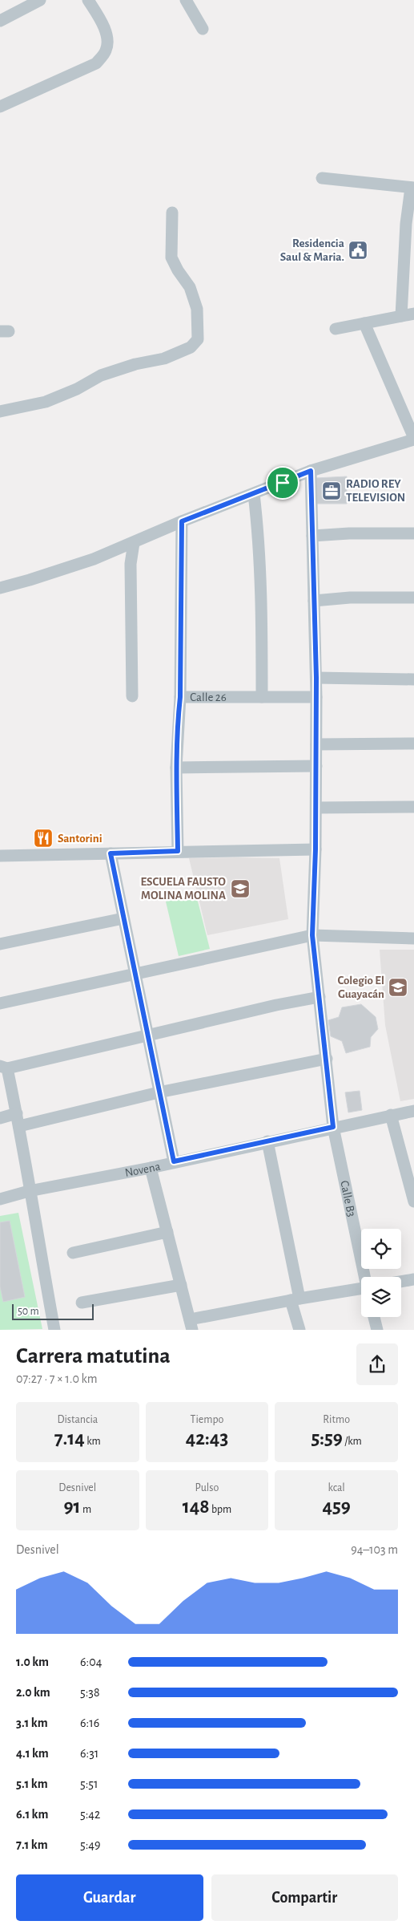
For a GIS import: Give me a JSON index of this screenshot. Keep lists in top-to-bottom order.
{
  "streets": {
    "street": ["Calle 26", "Novena", "Calle B3"]
  },
  "crossings": [
    ["Novena", "Calle B3"]
  ],
  "places": {
    "public building": ["Residencia Saul & Maria."],
    "office": ["RADIO REY TELEVISION"],
    "restaurant": ["Santorini"],
    "school or university": ["ESCUELA FAUSTO MOLINA MOLINA", "Colegio El Guayacán"]
  },
  "scale_bar": "50 m",
  "page": {
    "scale": "50 m",
    "heading": ["Carrera matutina", "07:27 · 7 × 1.0 km"],
    "stats": [
      ["Distancia", "7.14 km"],
      ["Tiempo", "42:43"],
      ["Ritmo", "5:59 /km"],
      ["Desnivel", "91 m"],
      ["Pulso", "148 bpm"],
      ["kcal", "459"]
    ],
    "chart": ["Desnivel", "94–103 m"],
    "list": [
      {
        "name": "1.0 km",
        "note": "6:04"
      },
      {
        "name": "2.0 km",
        "note": "5:38"
      },
      {
        "name": "3.1 km",
        "note": "6:16"
      },
      {
        "name": "4.1 km",
        "note": "6:31"
      },
      {
        "name": "5.1 km",
        "note": "5:51"
      },
      {
        "name": "6.1 km",
        "note": "5:42"
      },
      {
        "name": "7.1 km",
        "note": "5:49"
      }
    ],
    "buttons": ["Guardar", "Compartir"]
  }
}
